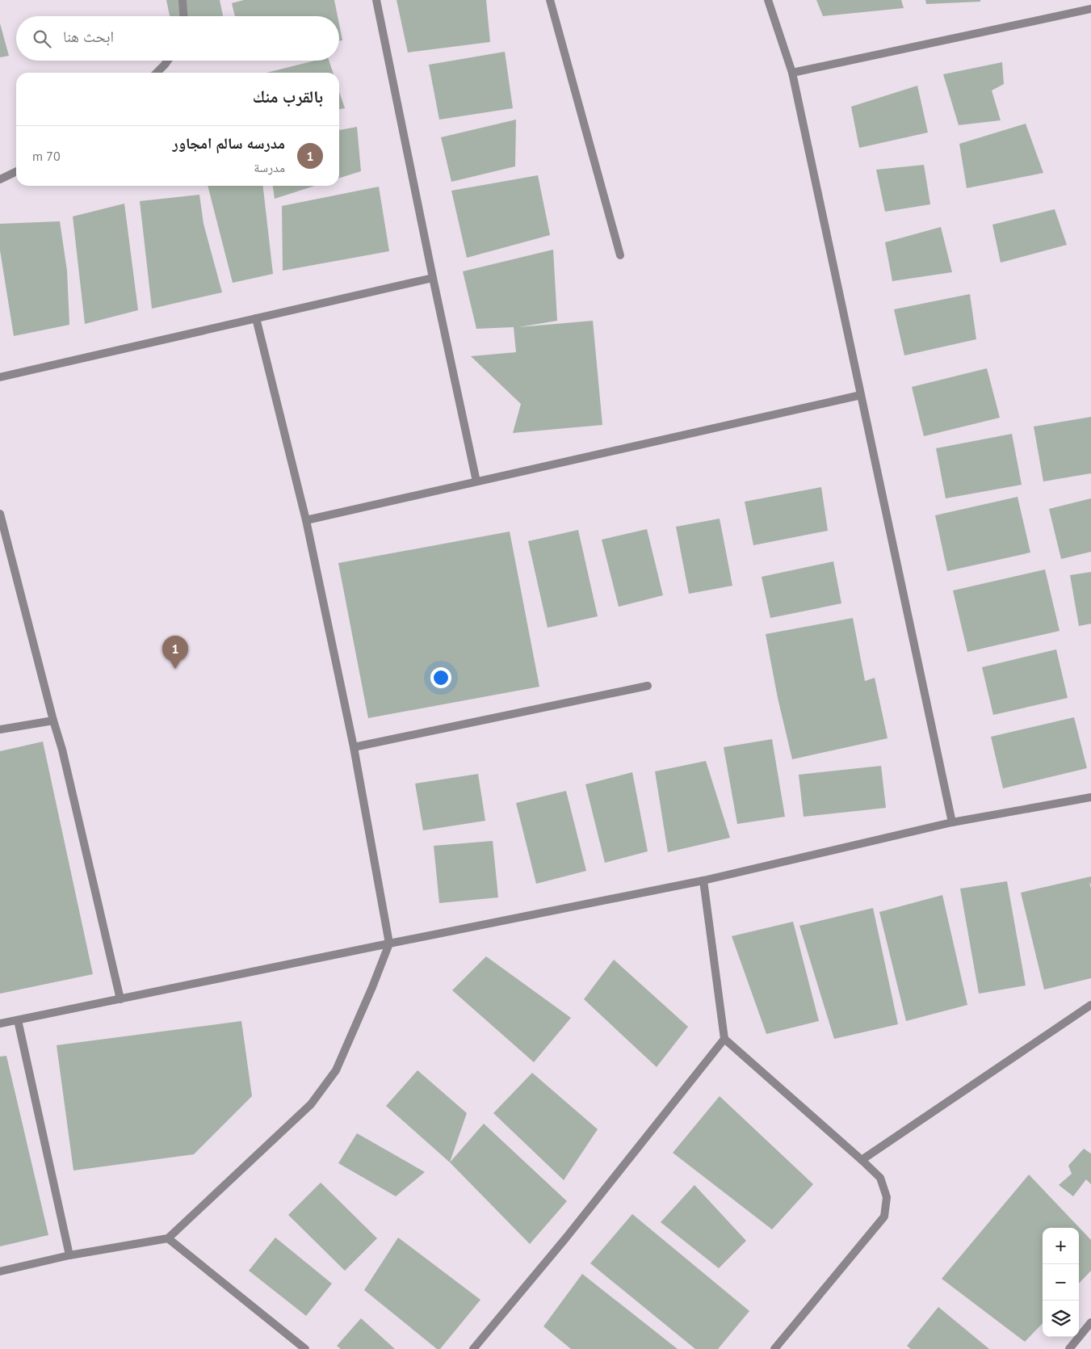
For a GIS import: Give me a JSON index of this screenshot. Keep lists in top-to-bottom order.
{
  "page": {
    "search": "ابحث هنا",
    "heading": "بالقرب منك",
    "list": [
      {
        "mark": "1",
        "name": "مدرسه سالم امجاور",
        "note": "مدرسة",
        "value": "70 m"
      }
    ],
    "pins": "1",
    "map_buttons": ["+", "−"]
  }
}
